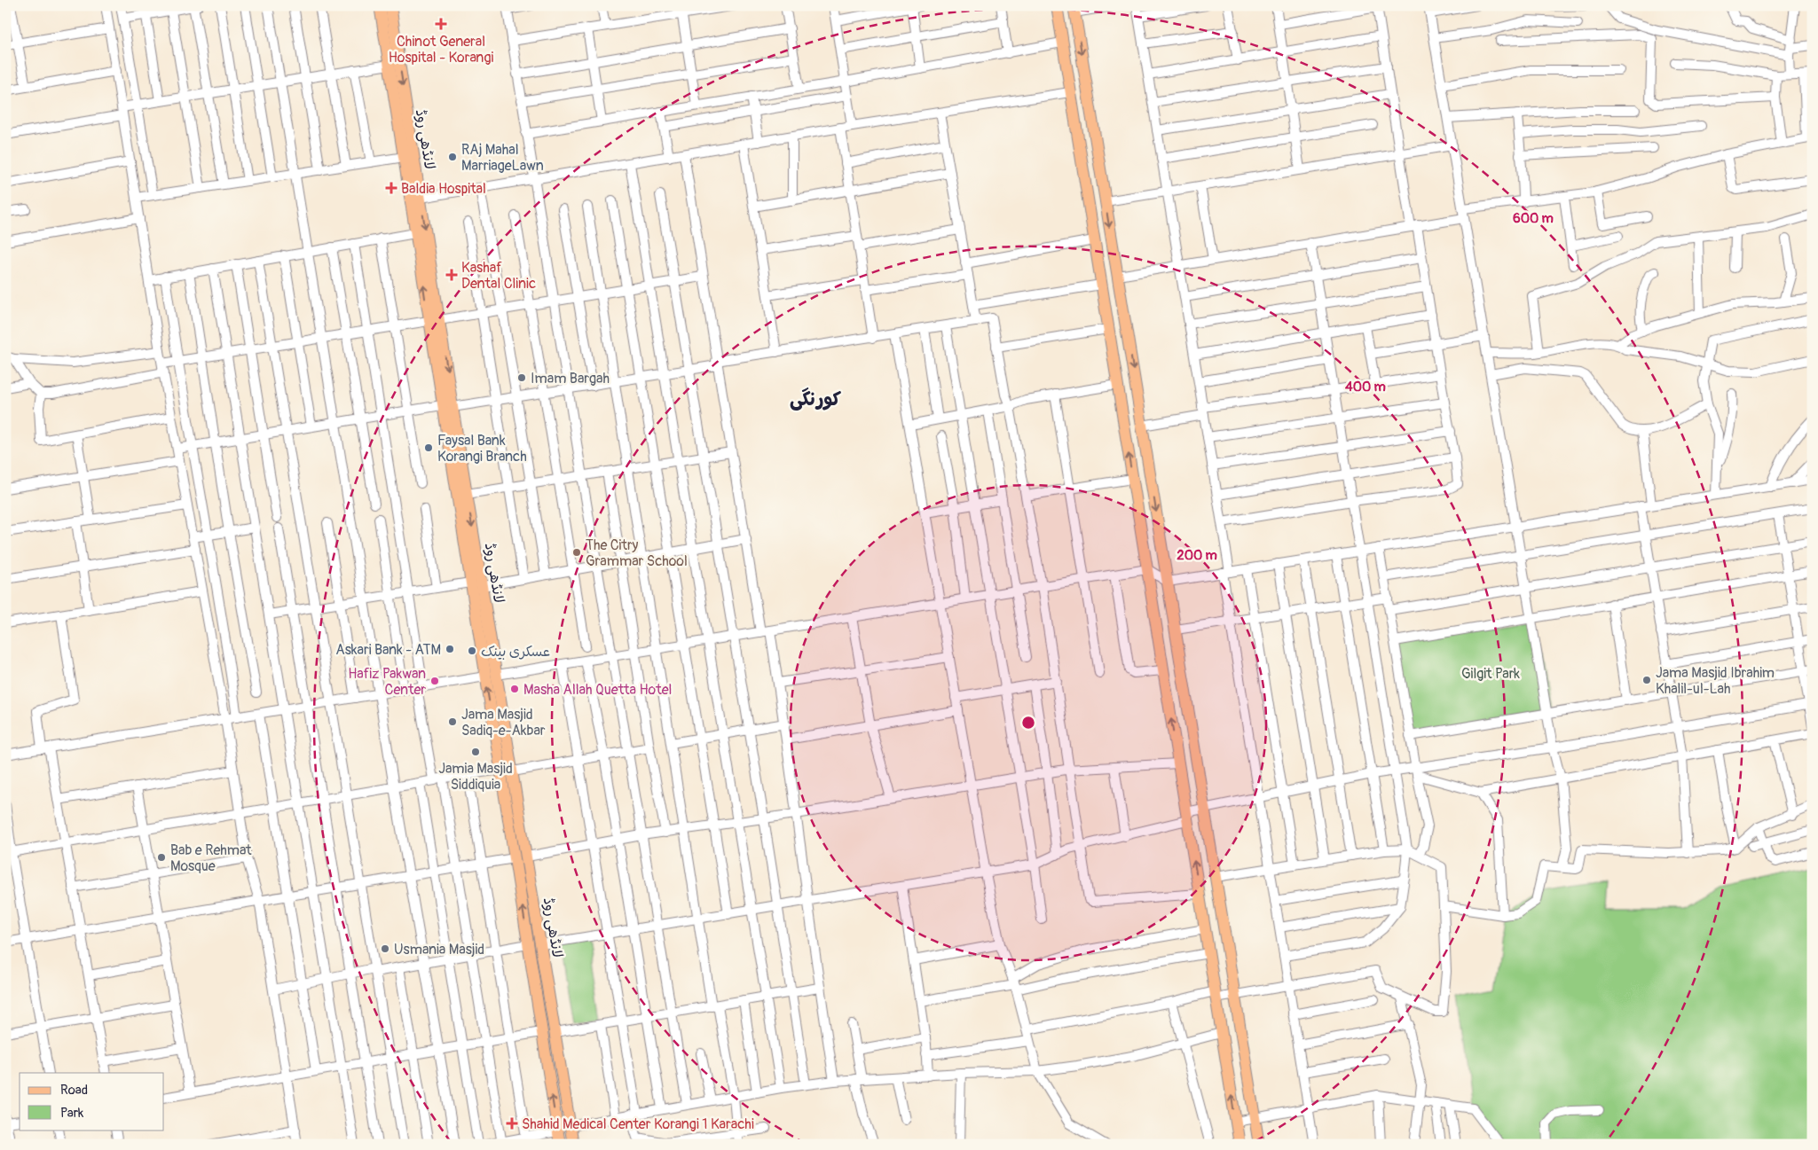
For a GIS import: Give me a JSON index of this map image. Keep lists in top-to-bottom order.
{
  "streets": {
    "main road": ["لانڈھی روڈ"]
  },
  "districts": ["کورنگی"],
  "parks": ["Gilgit Park"],
  "places": {
    "health": [
      "Chinot General Hospital - Korangi",
      "Baldia Hospital",
      "Kashaf Dental Clinic",
      "Shahid Medical Center Korangi 1 Karachi"
    ],
    "other": [
      "RAj Mahal MarriageLawn",
      "Imam Bargah",
      "Faysal Bank Korangi Branch",
      "The Citry Grammar School",
      "Askari Bank - ATM",
      "عسکری بینک",
      "Jama Masjid Ibrahim Khalil-ul-Lah",
      "Hafiz Pakwan Center",
      "Masha Allah Quetta Hotel",
      "Jama Masjid Sadiq-e-Akbar",
      "Jamia Masjid Siddiquia",
      "Bab e Rehmat Mosque",
      "Usmania Masjid"
    ]
  },
  "legend": ["Road", "Park"],
  "rings": ["600 m", "400 m", "200 m"]
}
